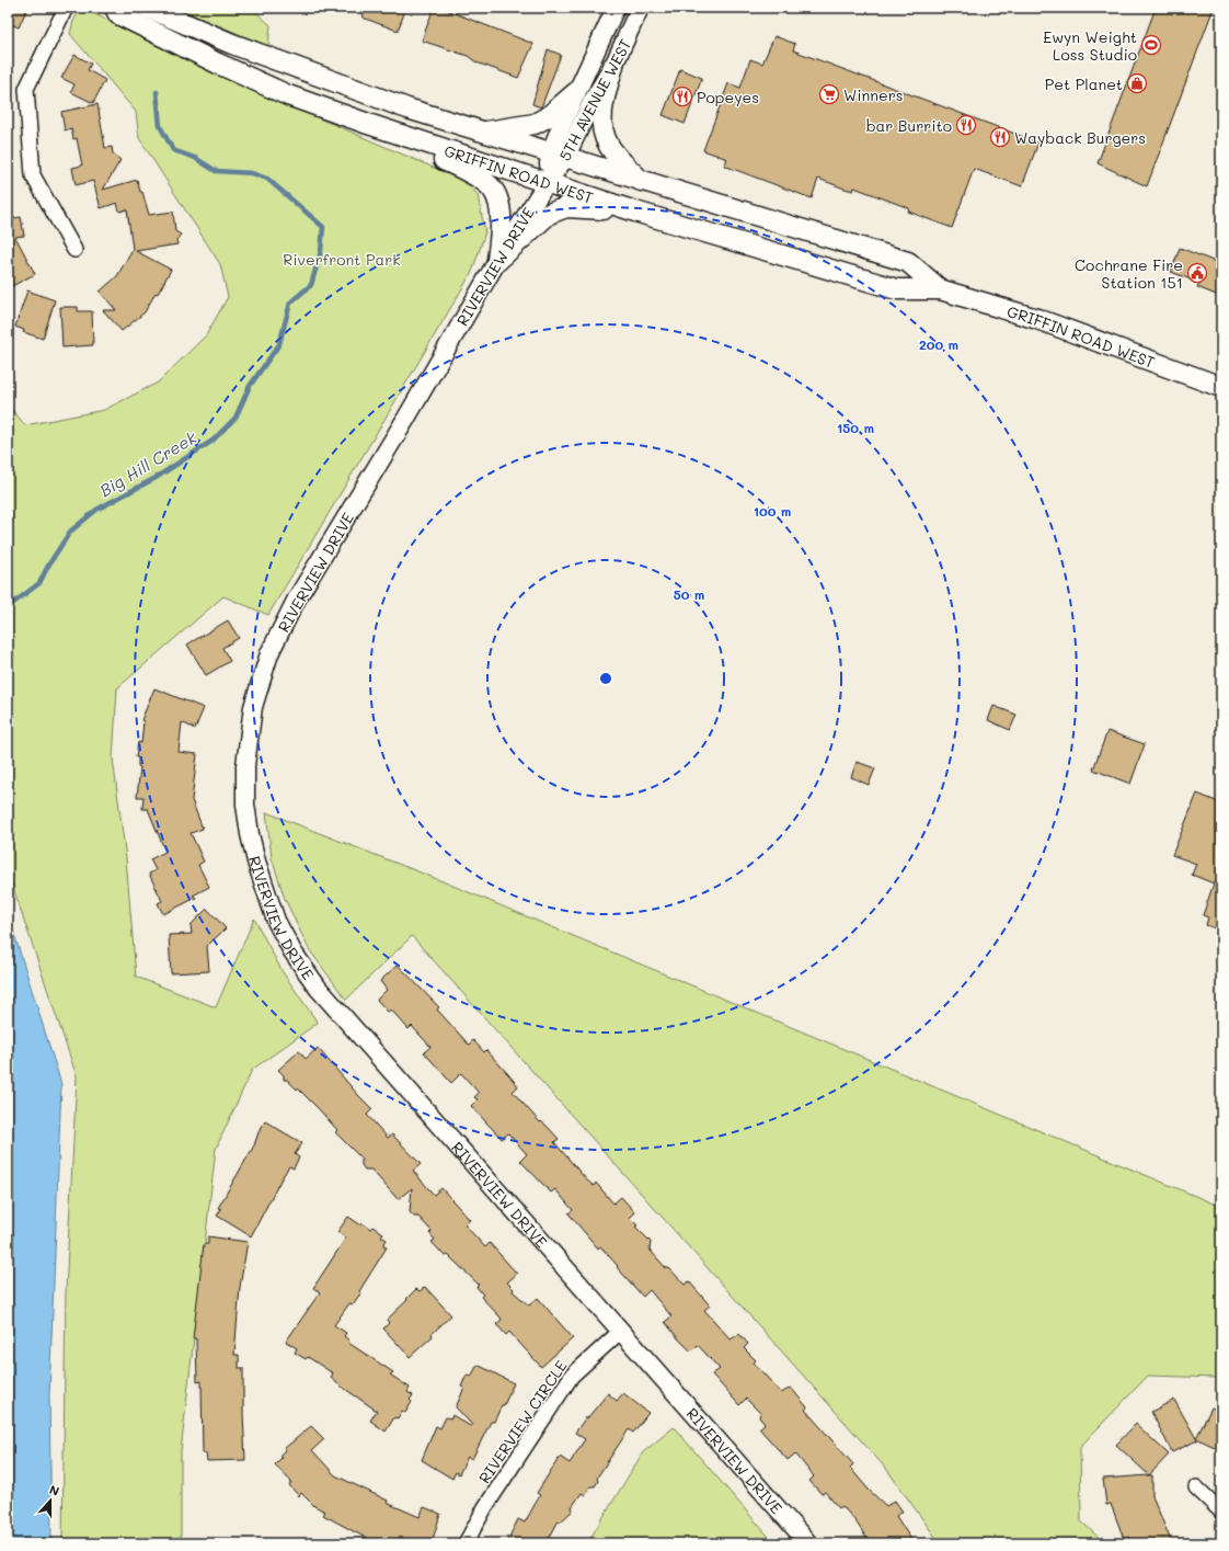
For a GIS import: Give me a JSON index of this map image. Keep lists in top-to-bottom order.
{
  "streets": {
    "main road": ["GRIFFIN ROAD WEST"],
    "street": ["5TH AVENUE WEST", "RIVERVIEW DRIVE", "RIVERVIEW CIRCLE"]
  },
  "crossings": [
    ["5TH AVENUE WEST", "GRIFFIN ROAD WEST"],
    ["5TH AVENUE WEST", "RIVERVIEW DRIVE"],
    ["GRIFFIN ROAD WEST", "RIVERVIEW DRIVE"],
    ["RIVERVIEW DRIVE", "RIVERVIEW CIRCLE"]
  ],
  "water": ["Big Hill Creek"],
  "parks": ["Riverfront Park"],
  "places": {
    "sports": ["Ewyn Weight Loss Studio"],
    "shop": ["Pet Planet"],
    "supermarket": ["Winners"],
    "restaurant": ["Popeyes", "bar Burrito", "Wayback Burgers"],
    "public building": ["Cochrane Fire Station 151"]
  },
  "north": "top",
  "rings": [
    "200 m",
    "150 m",
    "100 m",
    "50 m"
  ]
}
